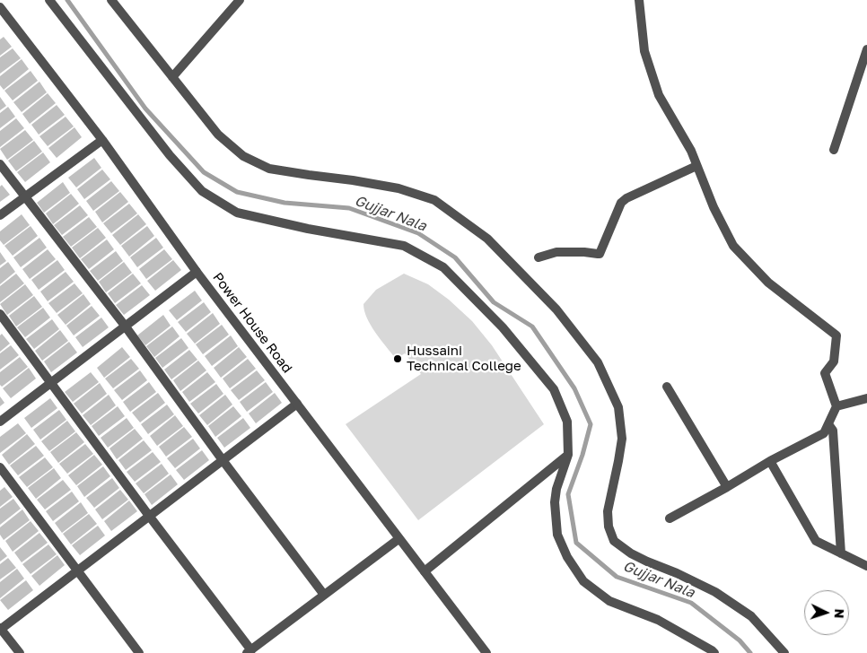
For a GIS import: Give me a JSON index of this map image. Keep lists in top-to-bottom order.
{
  "streets": {
    "street": ["Power House Road"]
  },
  "water": ["Gujjar Nala"],
  "places": ["Hussaini Technical College"],
  "north": "right"
}
